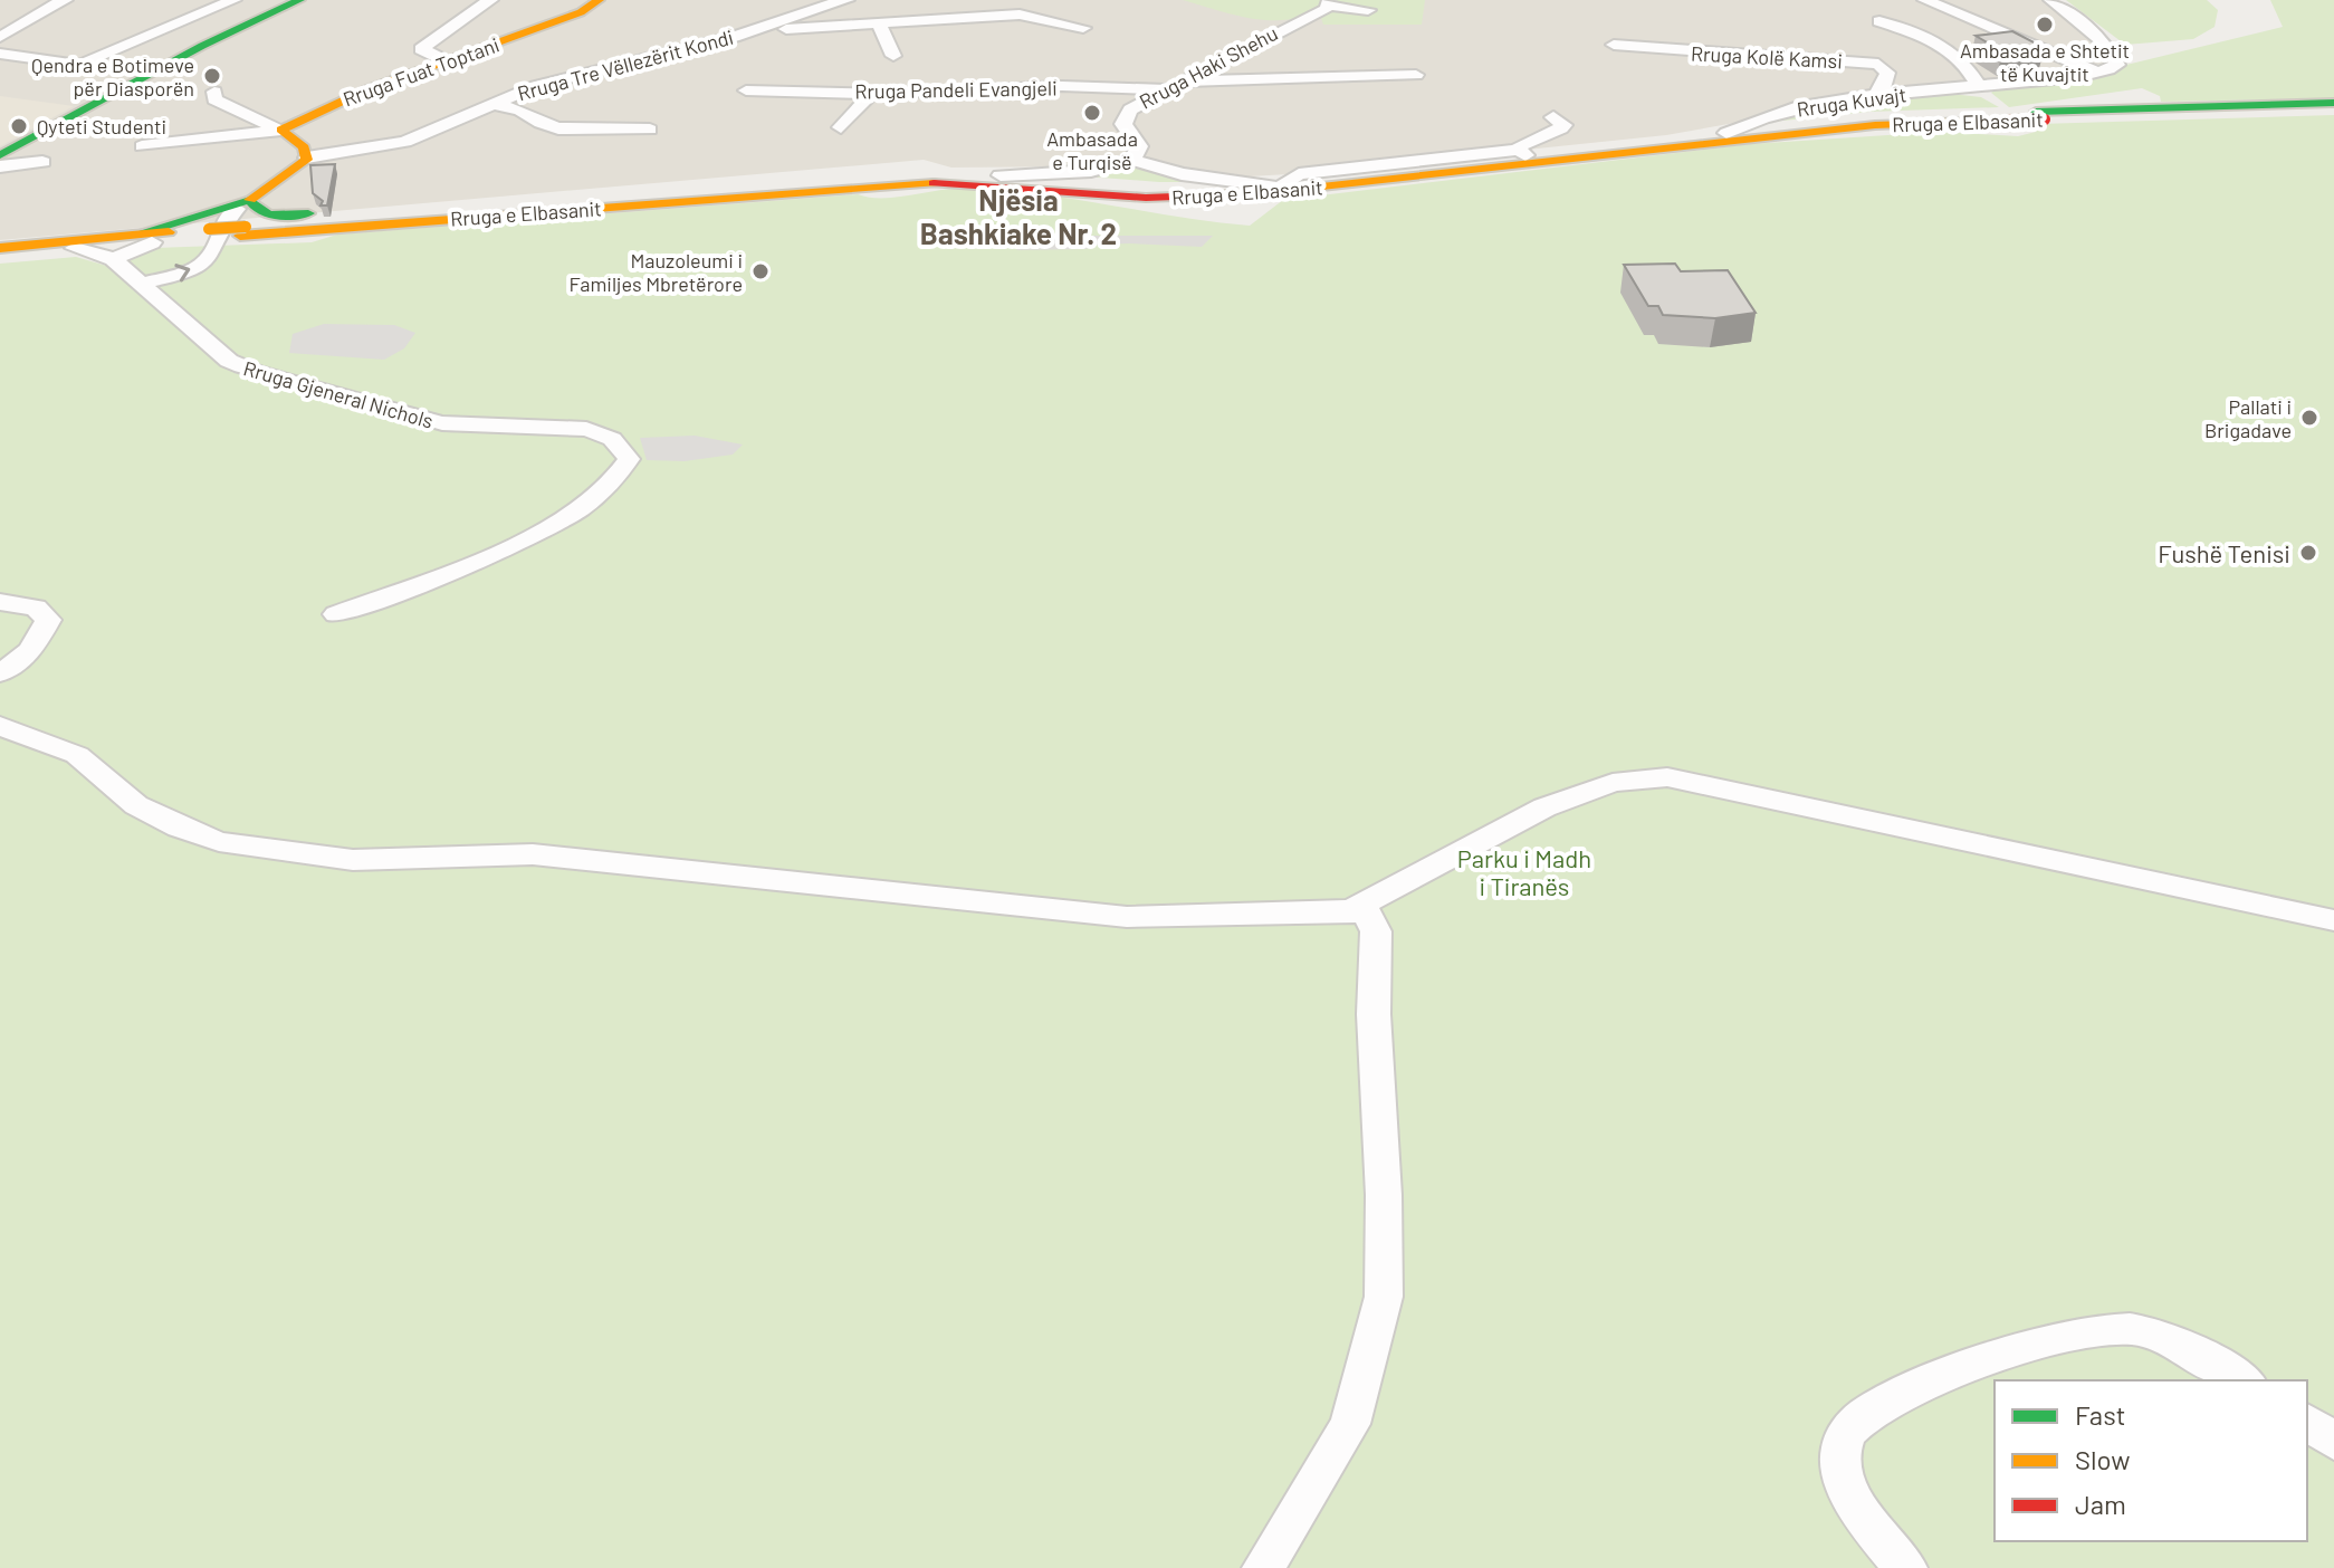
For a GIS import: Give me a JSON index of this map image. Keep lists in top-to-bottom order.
{
  "streets": {
    "main road": ["Rruga Tre Vëllezërit Kondi", "Rruga Fuat Toptani", "Rruga e Elbasanit"],
    "street": [
      "Rruga Kolë Kamsi",
      "Rruga Haki Shehu",
      "Rruga Pandeli Evangjeli",
      "Rruga Kuvajt",
      "Rruga Gjeneral Nichols"
    ]
  },
  "crossings": [
    ["Rruga Kolë Kamsi", "Rruga Kuvajt"],
    ["Rruga Tre Vëllezërit Kondi", "Rruga Gjeneral Nichols"],
    ["Rruga Haki Shehu", "Rruga Pandeli Evangjeli"],
    ["Rruga Kuvajt", "Rruga e Elbasanit"],
    ["Rruga e Elbasanit", "Rruga Gjeneral Nichols"]
  ],
  "districts": ["Njësia Bashkiake Nr. 2"],
  "parks": ["Parku i Madh i Tiranës"],
  "places": [
    "Ambasada e Shtetit të Kuvajtit",
    "Qendra e Botimeve për Diasporën",
    "Ambasada e Turqisë",
    "Qyteti Studenti",
    "Mauzoleumi i Familjes Mbretërore",
    "Pallati i Brigadave",
    "Fushë Tenisi"
  ],
  "legend": ["Fast", "Slow", "Jam"]
}
